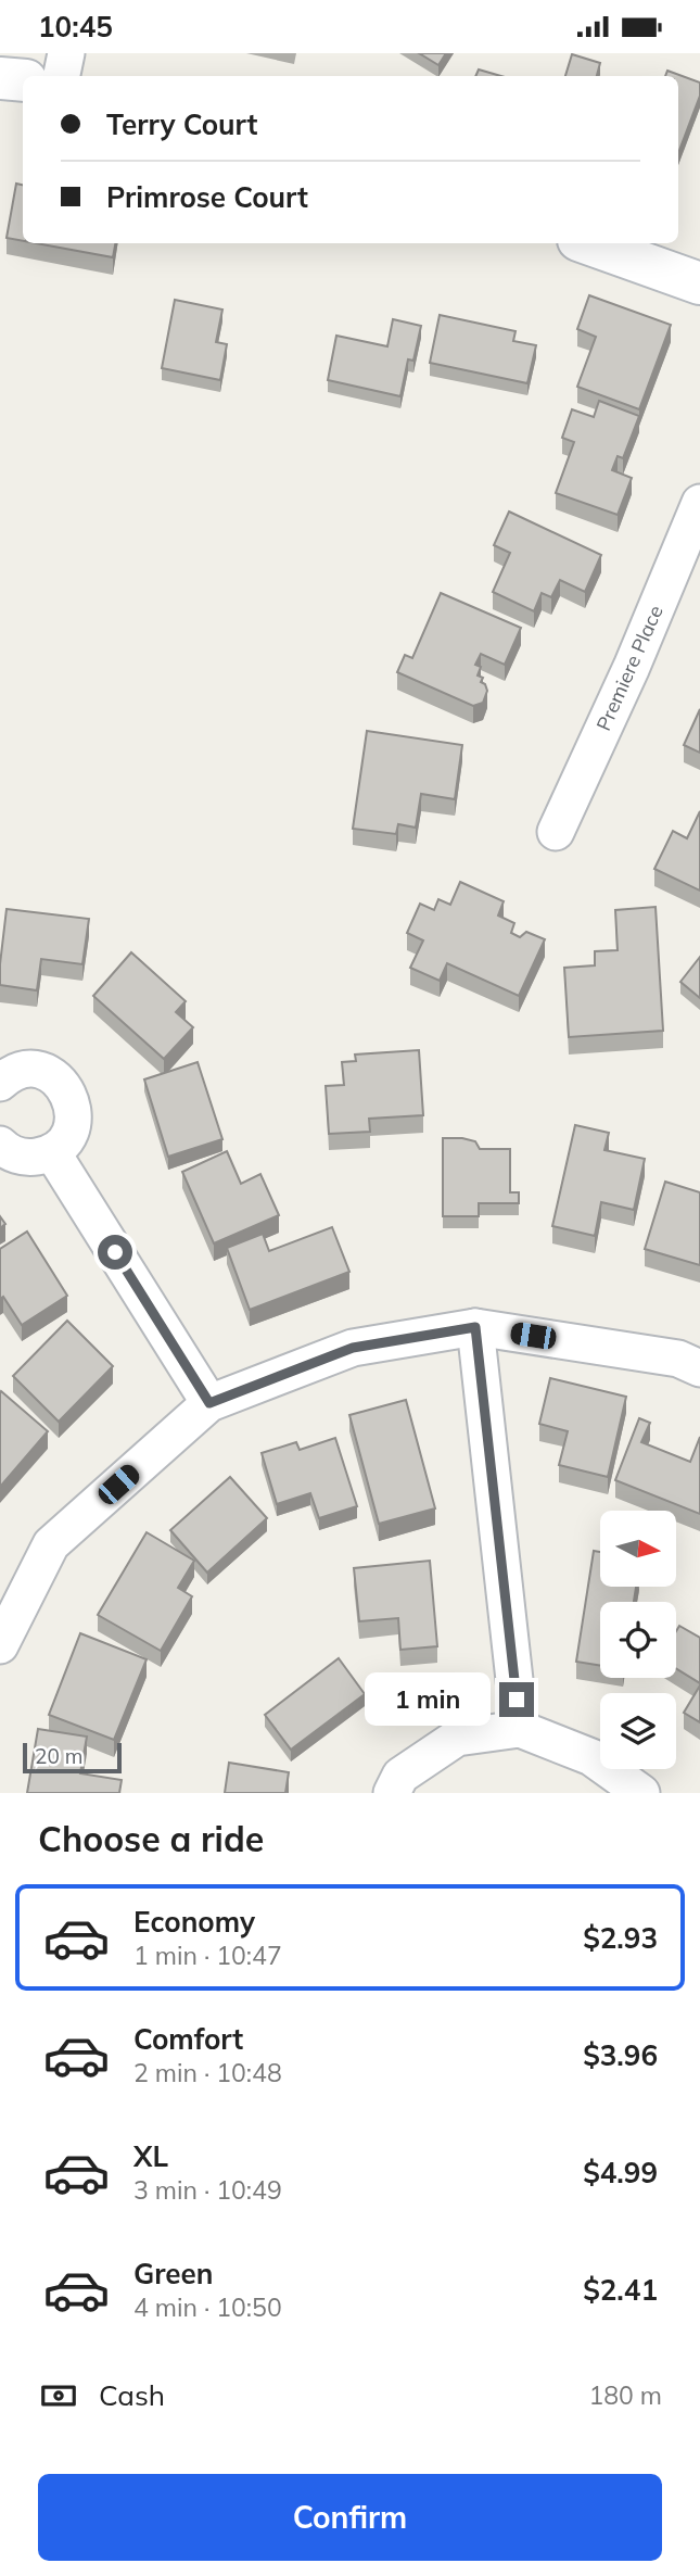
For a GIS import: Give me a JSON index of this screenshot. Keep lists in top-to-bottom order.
{
  "streets": {
    "street": ["Premiere Place"]
  },
  "scale_bar": "20 m",
  "north": "right",
  "page": {
    "status": "10:45",
    "banner": ["Terry Court", "Primrose Court"],
    "bubble": "1 min",
    "scale": "20 m",
    "heading": "Choose a ride",
    "list": [
      {
        "name": "Economy",
        "note": "1 min · 10:47",
        "value": "$2.93"
      },
      {
        "name": "Comfort",
        "note": "2 min · 10:48",
        "value": "$3.96"
      },
      {
        "name": "XL",
        "note": "3 min · 10:49",
        "value": "$4.99"
      },
      {
        "name": "Green",
        "note": "4 min · 10:50",
        "value": "$2.41"
      }
    ],
    "pay": ["Cash", "180 m"],
    "buttons": "Confirm"
  }
}
